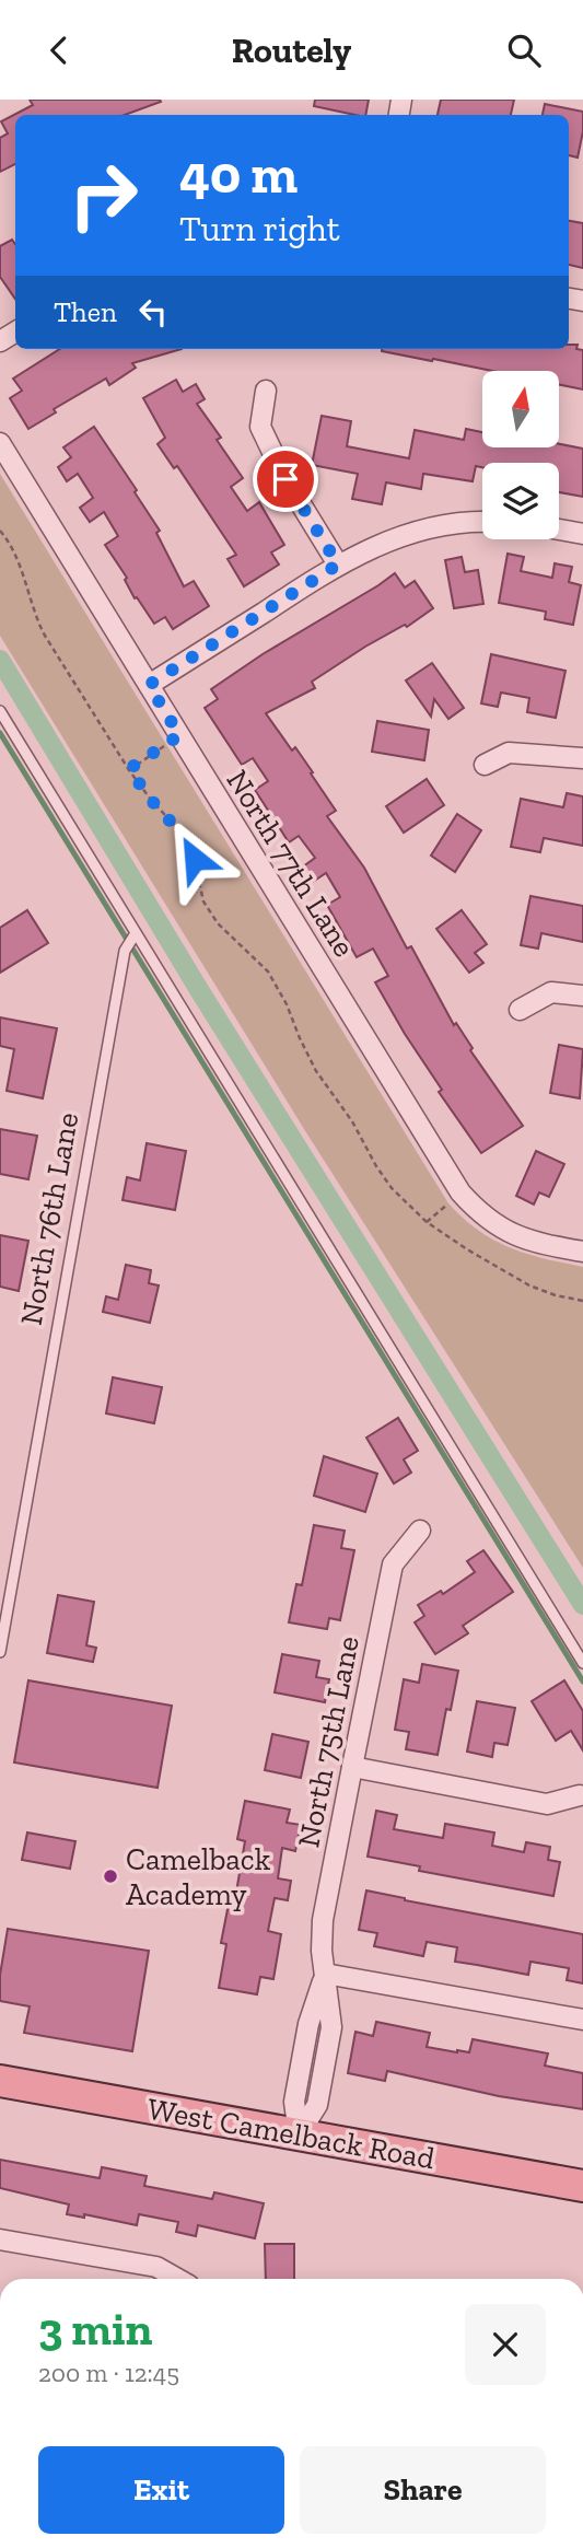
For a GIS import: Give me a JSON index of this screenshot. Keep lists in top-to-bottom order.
{
  "streets": {
    "main road": ["West Camelback Road"],
    "street": ["North 77th Lane", "North 75th Lane"],
    "lane": ["North 76th Lane"]
  },
  "crossings": [
    ["North 75th Lane", "West Camelback Road"]
  ],
  "places": ["Camelback Academy"],
  "north": "top",
  "page": {
    "header": "Routely",
    "turn": ["40 m", "Turn right"],
    "then": "Then",
    "heading": ["3 min", "200 m · 12:45"],
    "buttons": ["Exit", "Share"]
  }
}
